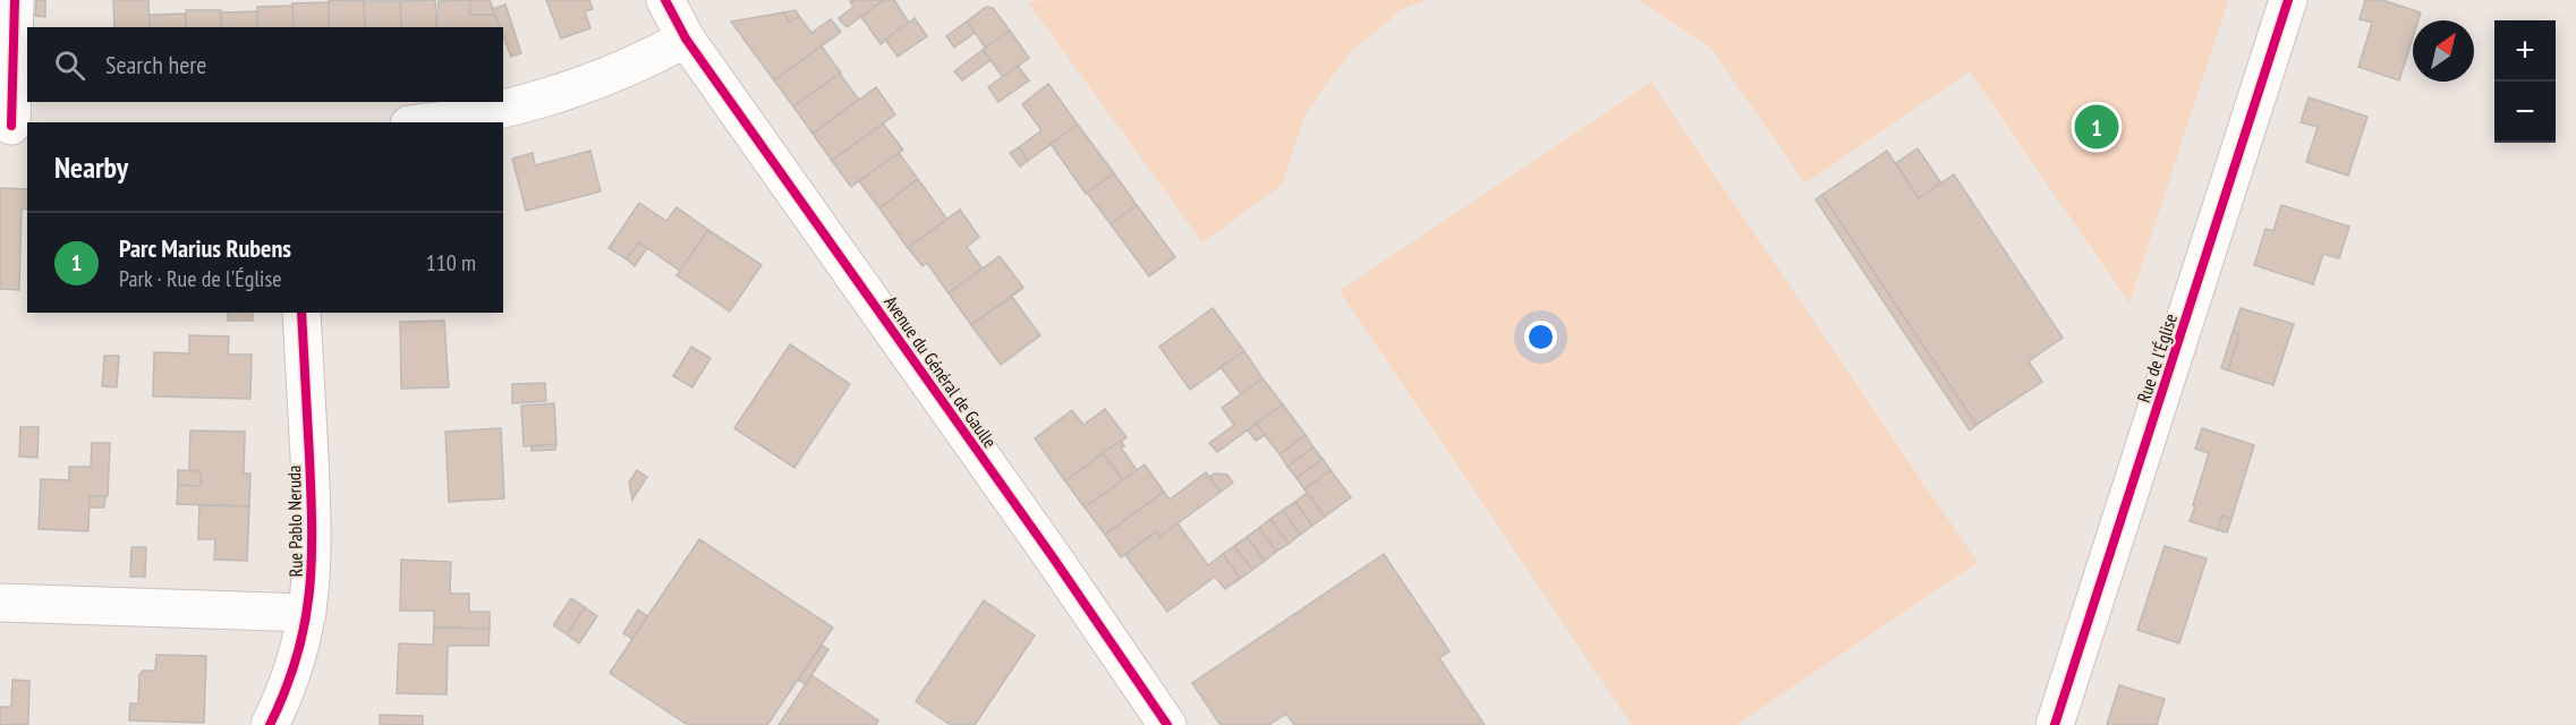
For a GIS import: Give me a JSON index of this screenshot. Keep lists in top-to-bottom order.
{
  "streets": {
    "street": ["Rue de l'Église", "Avenue du Général de Gaulle", "Rue Pablo Neruda"]
  },
  "north": "top right",
  "page": {
    "map_buttons": ["+", "−"],
    "search": "Search here",
    "pins": "1",
    "heading": "Nearby",
    "list": [
      {
        "mark": "1",
        "name": "Parc Marius Rubens",
        "note": "Park · Rue de l'Église",
        "value": "110 m"
      }
    ]
  }
}
